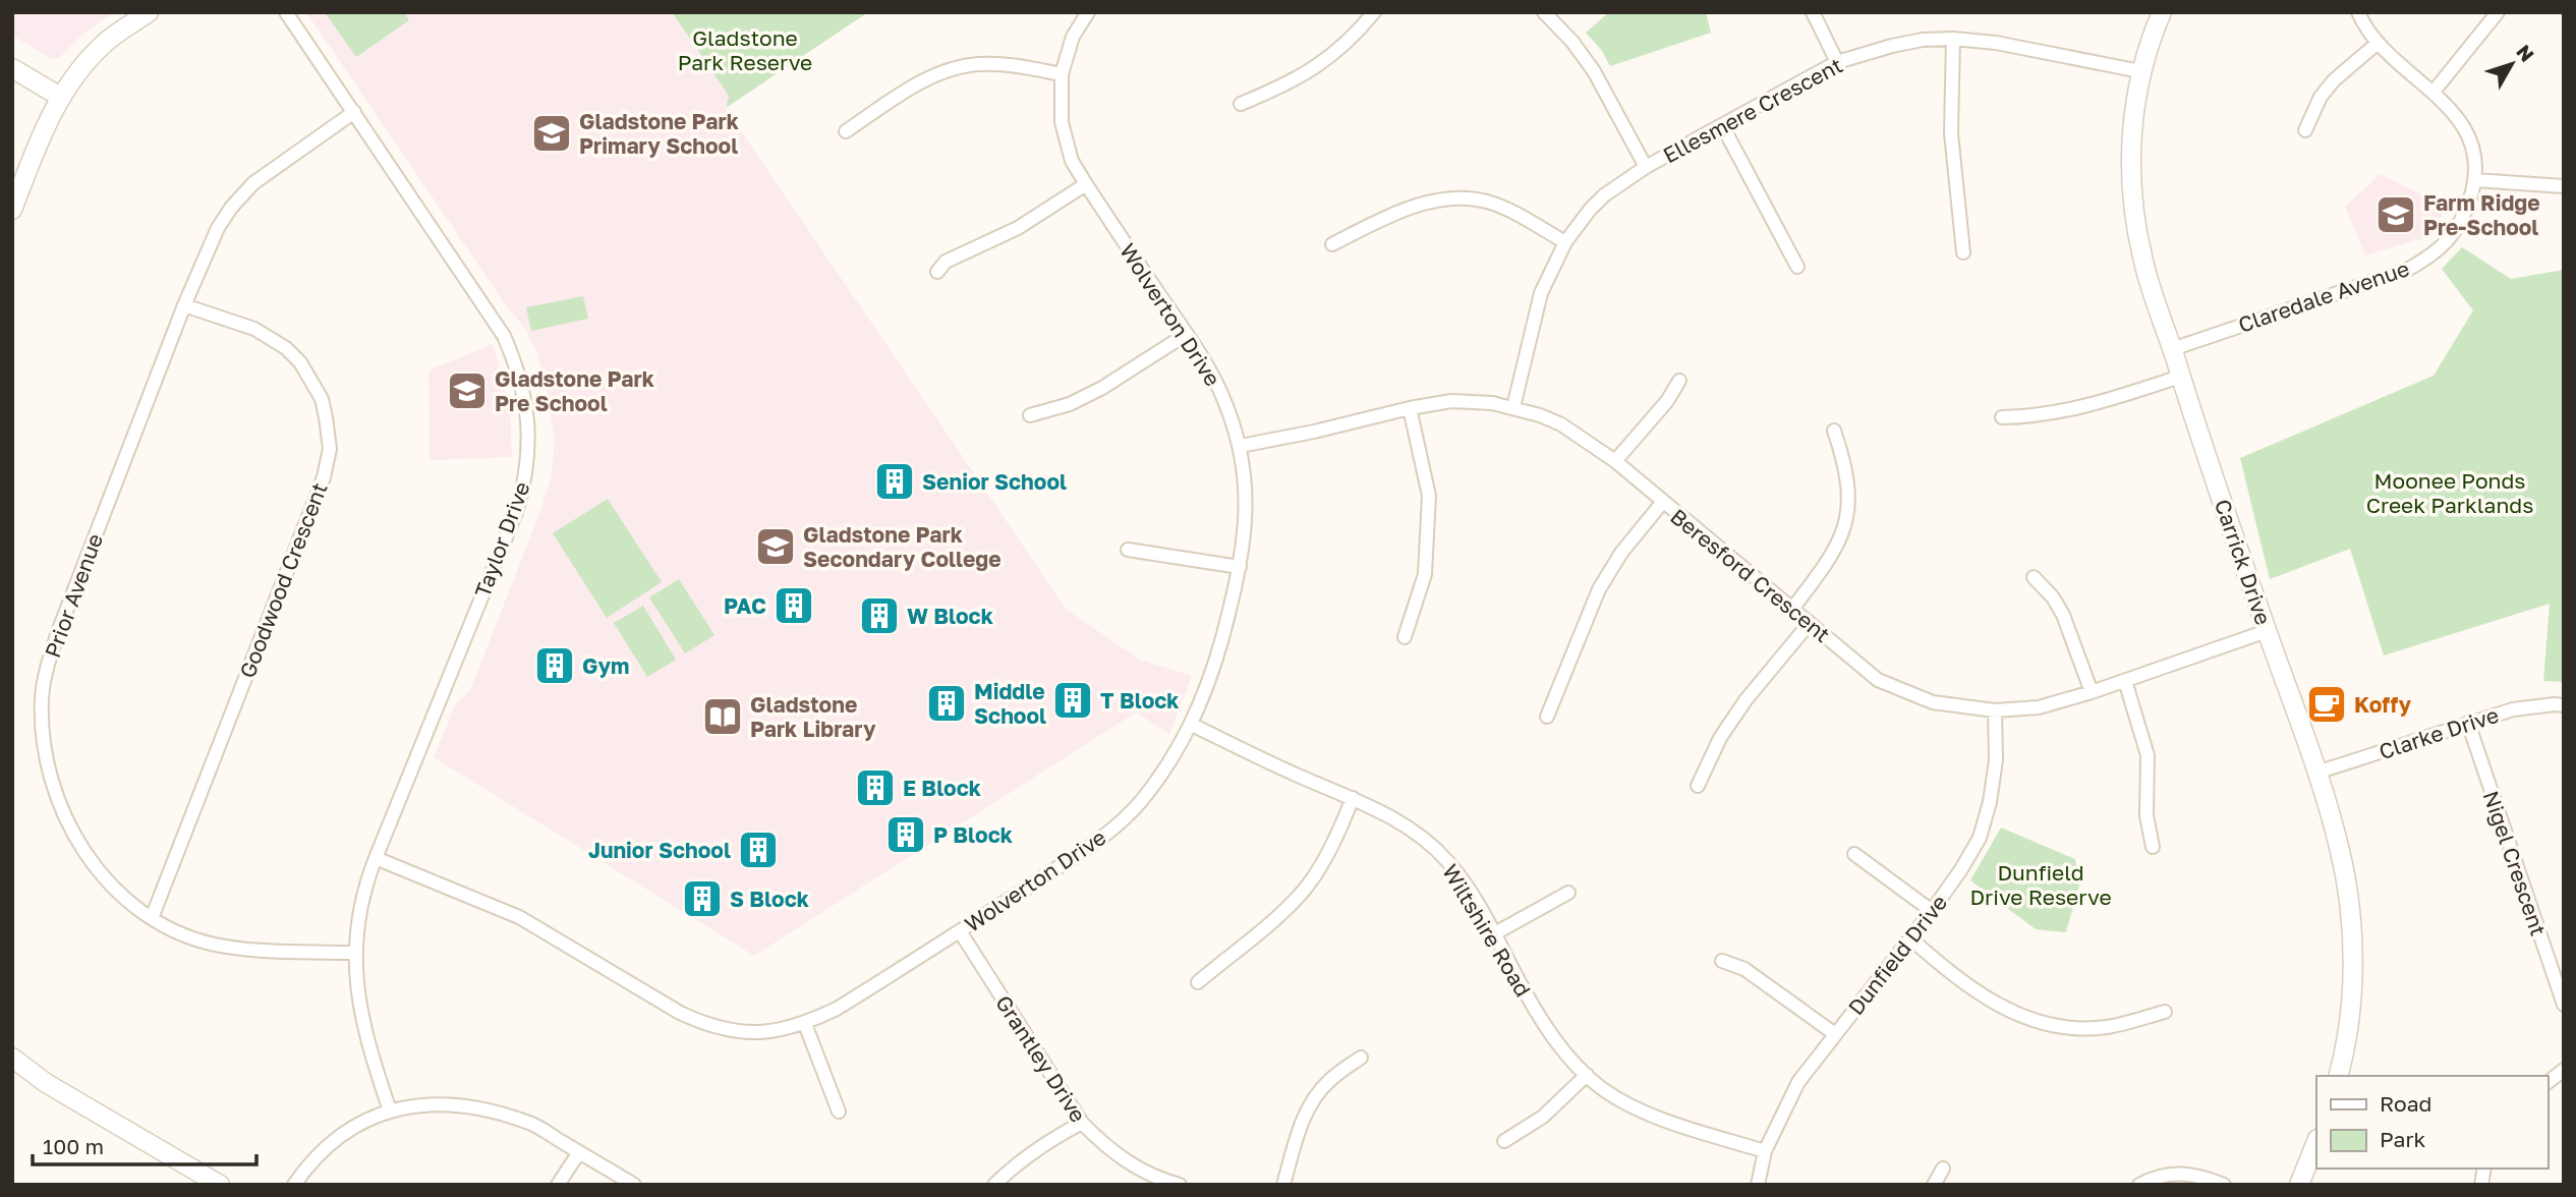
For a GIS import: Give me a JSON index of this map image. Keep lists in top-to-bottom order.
{
  "streets": {
    "street": [
      "Ellesmere Crescent",
      "Claredale Avenue",
      "Wolverton Drive",
      "Taylor Drive",
      "Carrick Drive",
      "Beresford Crescent",
      "Goodwood Crescent",
      "Prior Avenue",
      "Clarke Drive",
      "Nigel Crescent",
      "Wiltshire Road",
      "Dunfield Drive",
      "Grantley Drive"
    ]
  },
  "crossings": [
    ["Ellesmere Crescent", "Carrick Drive"],
    ["Ellesmere Crescent", "Beresford Crescent"],
    ["Claredale Avenue", "Carrick Drive"],
    ["Wolverton Drive", "Taylor Drive"],
    ["Wolverton Drive", "Beresford Crescent"],
    ["Wolverton Drive", "Wiltshire Road"],
    ["Wolverton Drive", "Grantley Drive"],
    ["Taylor Drive", "Prior Avenue"],
    ["Carrick Drive", "Beresford Crescent"],
    ["Carrick Drive", "Clarke Drive"],
    ["Beresford Crescent", "Dunfield Drive"],
    ["Goodwood Crescent", "Prior Avenue"],
    ["Clarke Drive", "Nigel Crescent"],
    ["Wiltshire Road", "Dunfield Drive"]
  ],
  "parks": ["Gladstone Park Reserve", "Moonee Ponds Creek Parklands", "Dunfield Drive Reserve"],
  "places": {
    "school or university": [
      "Gladstone Park Primary School",
      "Farm Ridge Pre-School",
      "Gladstone Park Pre School",
      "Gladstone Park Secondary College"
    ],
    "building": [
      "Senior School",
      "PAC",
      "W Block",
      "Gym",
      "T Block",
      "Middle School",
      "E Block",
      "P Block",
      "Junior School",
      "S Block"
    ],
    "cafe": ["Koffy"],
    "library": ["Gladstone Park Library"]
  },
  "legend": ["Road", "Park"],
  "scale_bar": "100 m",
  "north": "top right"
}
